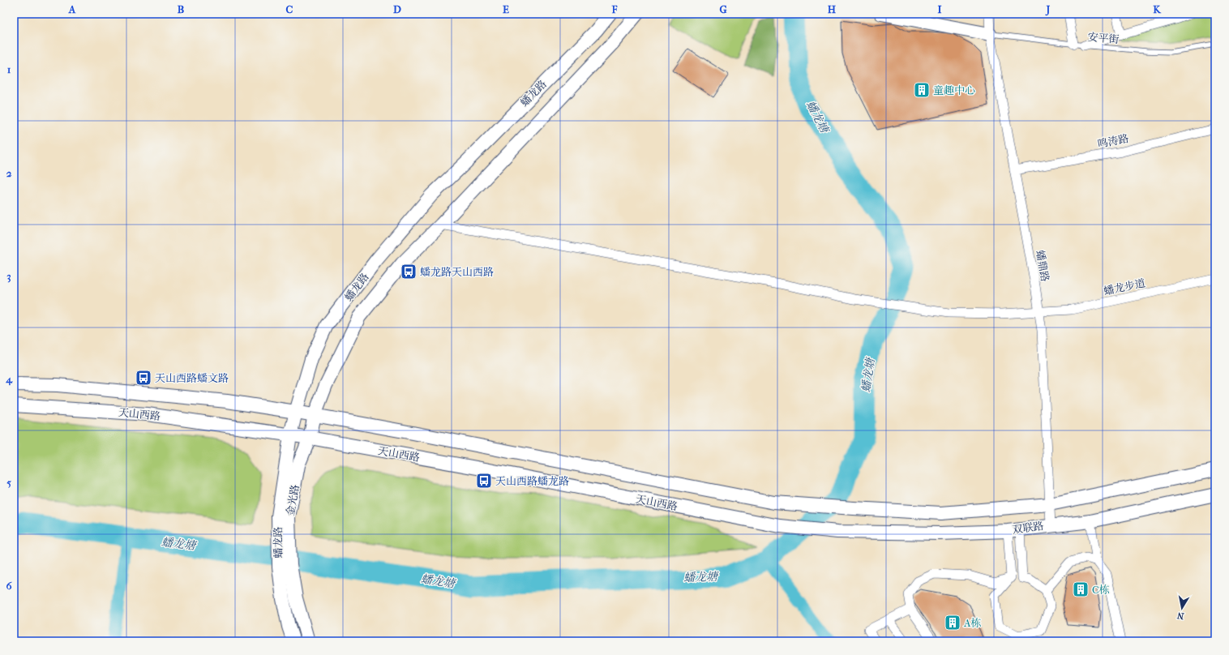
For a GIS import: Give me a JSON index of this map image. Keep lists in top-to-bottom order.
{
  "streets": {
    "main road": [
      "蟠龙路",
      "天山西路",
      "金光路",
      "双联路"
    ],
    "street": ["鸣涛路", "蟠鼎路", "蟠龙步道"],
    "lane": ["安平街"]
  },
  "crossings": [
    ["安平街", "蟠鼎路"],
    ["蟠龙路", "蟠龙步道"],
    ["蟠龙路", "天山西路"],
    ["蟠龙路", "金光路"],
    ["鸣涛路", "蟠鼎路"],
    ["蟠鼎路", "蟠龙步道"],
    ["蟠鼎路", "天山西路"],
    ["蟠鼎路", "双联路"],
    ["天山西路", "金光路"],
    ["天山西路", "双联路"]
  ],
  "water": ["蟠龙塘"],
  "places": {
    "building": ["童趣中心", "C栋", "A栋"],
    "bus stop": ["蟠龙路天山西路", "天山西路蟠文路", "天山西路蟠龙路"]
  },
  "north": "bottom",
  "grid": {
    "columns": [
      "A",
      "B",
      "C",
      "D",
      "E",
      "F",
      "G",
      "H",
      "I",
      "J",
      "K"
    ],
    "rows": [
      "1",
      "2",
      "3",
      "4",
      "5",
      "6"
    ]
  }
}
